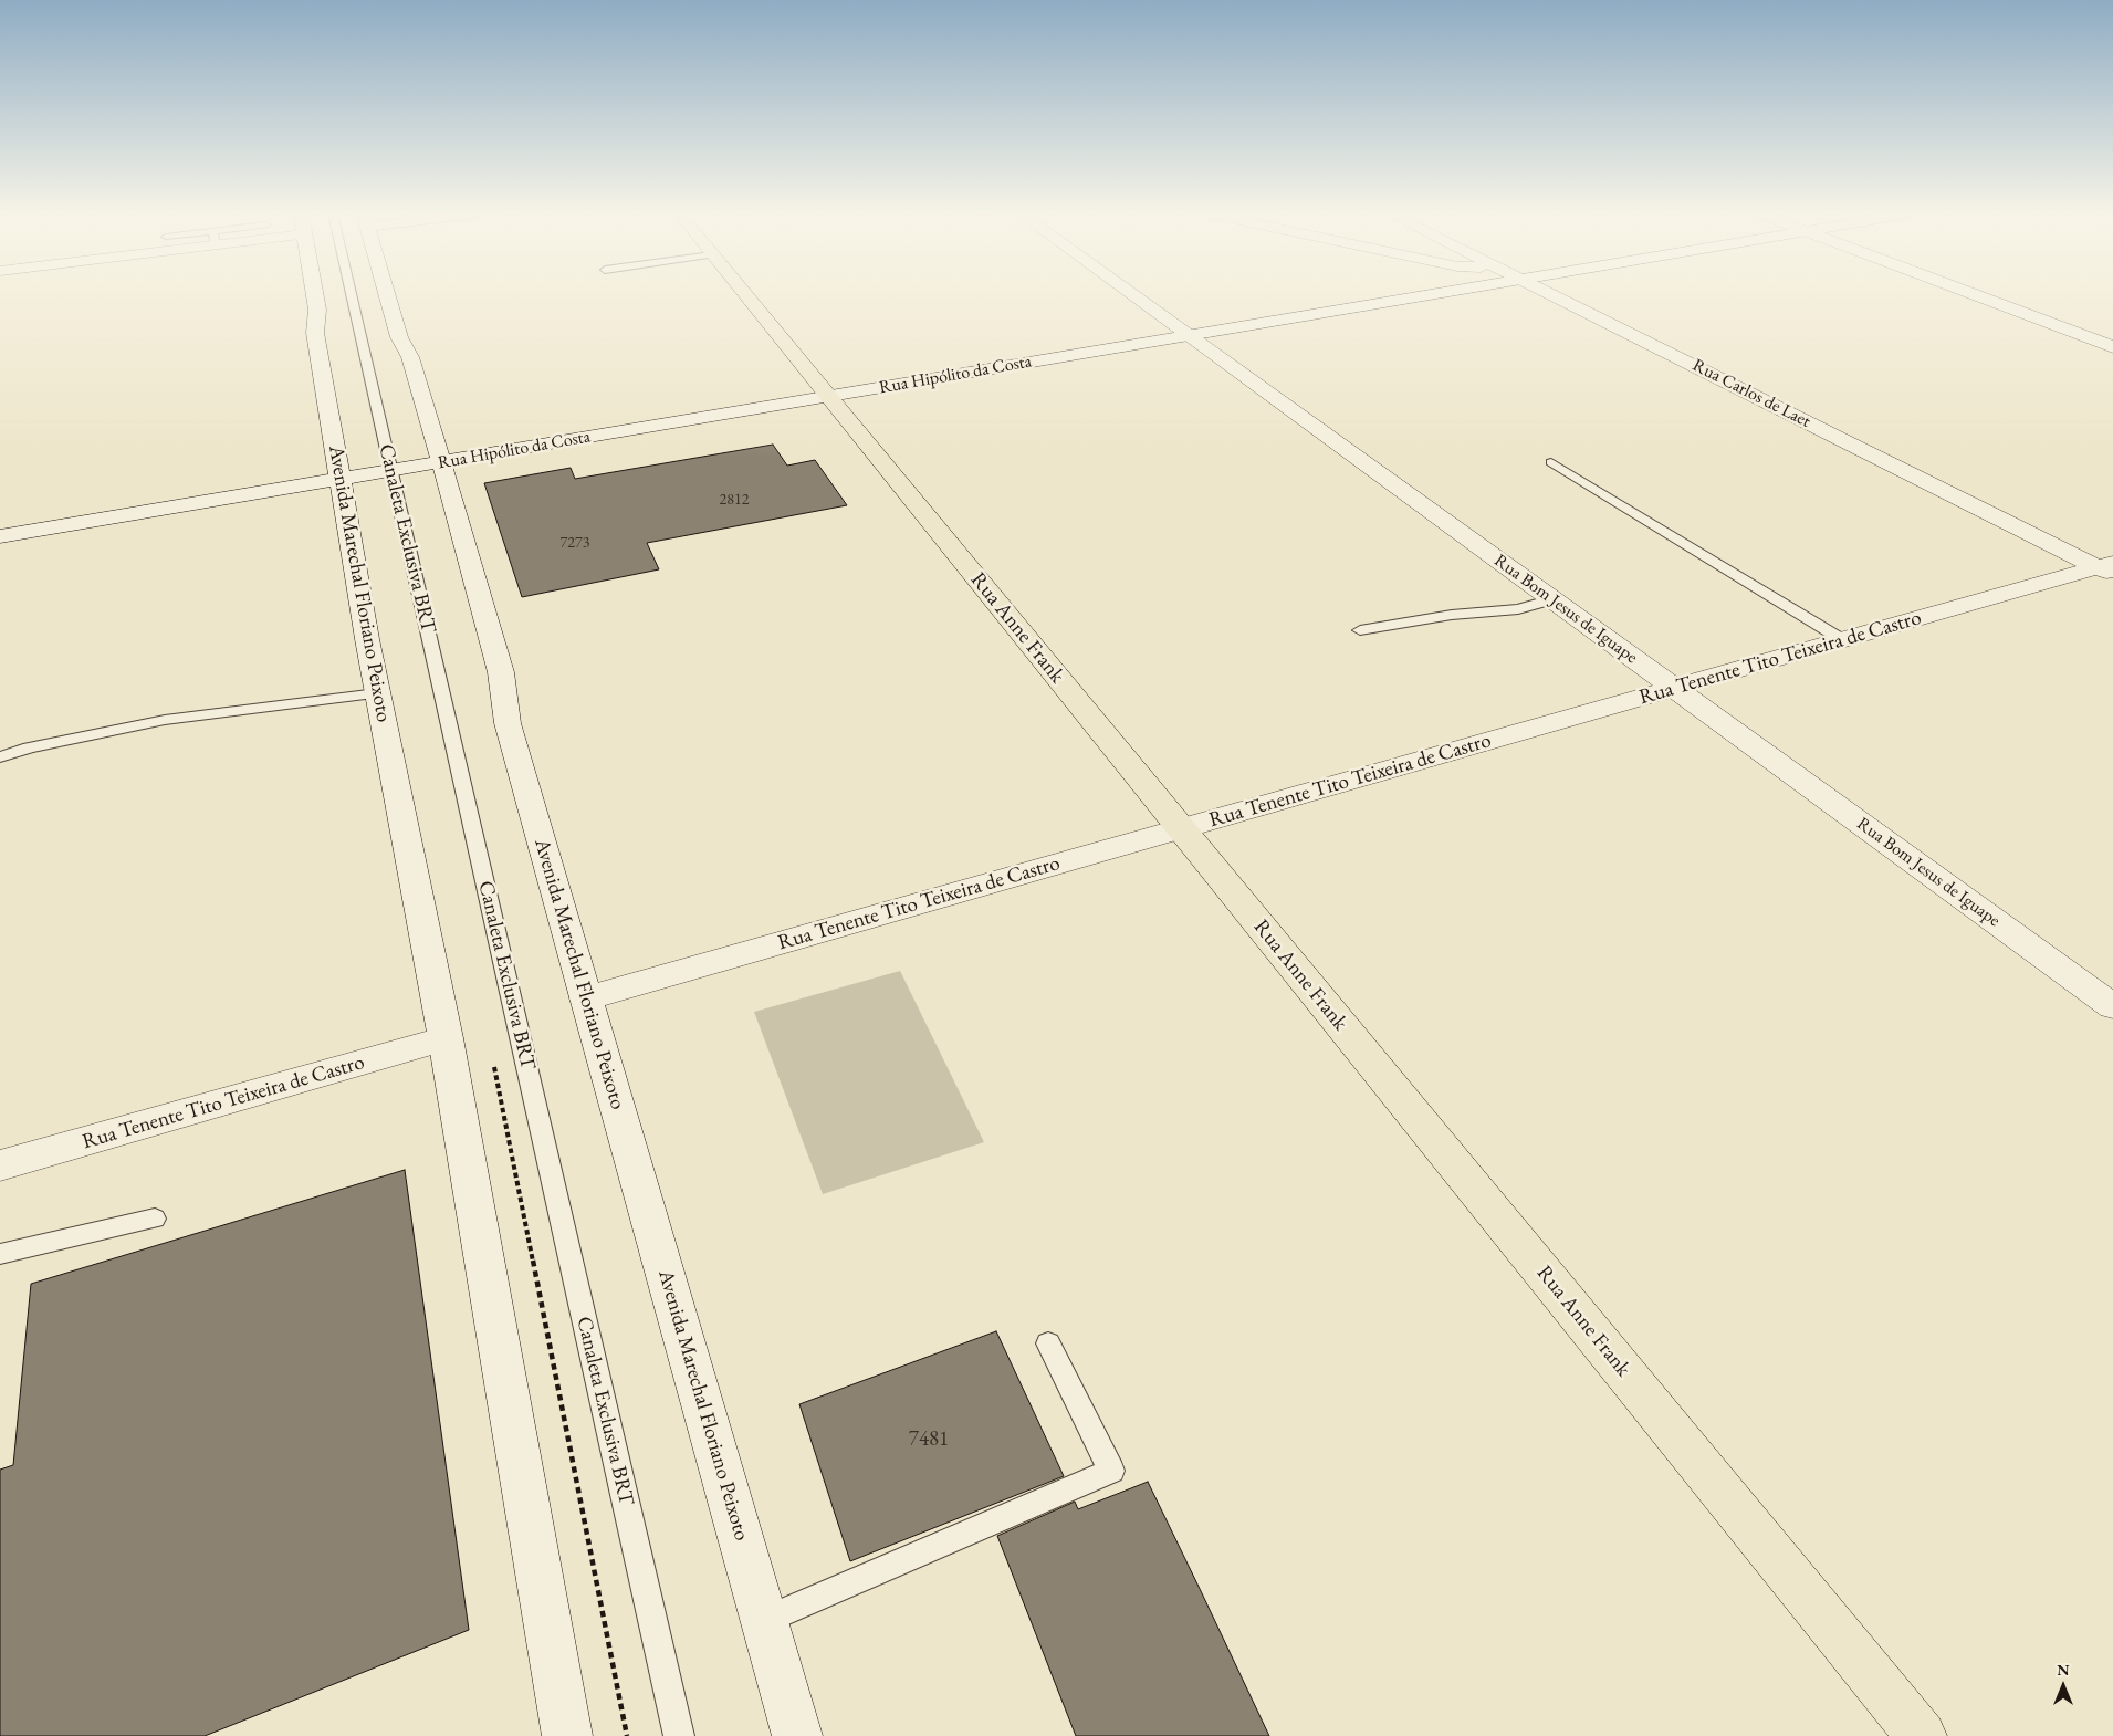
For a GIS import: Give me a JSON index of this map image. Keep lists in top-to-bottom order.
{
  "streets": {
    "main road": ["Rua Anne Frank"],
    "street": [
      "Rua Hipólito da Costa",
      "Rua Carlos de Laet",
      "Avenida Marechal Floriano Peixoto",
      "Rua Bom Jesus de Iguape",
      "Rua Tenente Tito Teixeira de Castro"
    ],
    "lane": ["Canaleta Exclusiva BRT"]
  },
  "crossings": [
    ["Rua Hipólito da Costa", "Canaleta Exclusiva BRT"],
    ["Rua Hipólito da Costa", "Avenida Marechal Floriano Peixoto"],
    ["Rua Hipólito da Costa", "Rua Bom Jesus de Iguape"],
    ["Rua Hipólito da Costa", "Rua Anne Frank"],
    ["Rua Carlos de Laet", "Rua Tenente Tito Teixeira de Castro"],
    ["Avenida Marechal Floriano Peixoto", "Rua Tenente Tito Teixeira de Castro"],
    ["Rua Bom Jesus de Iguape", "Rua Tenente Tito Teixeira de Castro"],
    ["Rua Anne Frank", "Rua Tenente Tito Teixeira de Castro"]
  ],
  "house_numbers": ["2812", "7273", "7481"],
  "north": "top"
}
